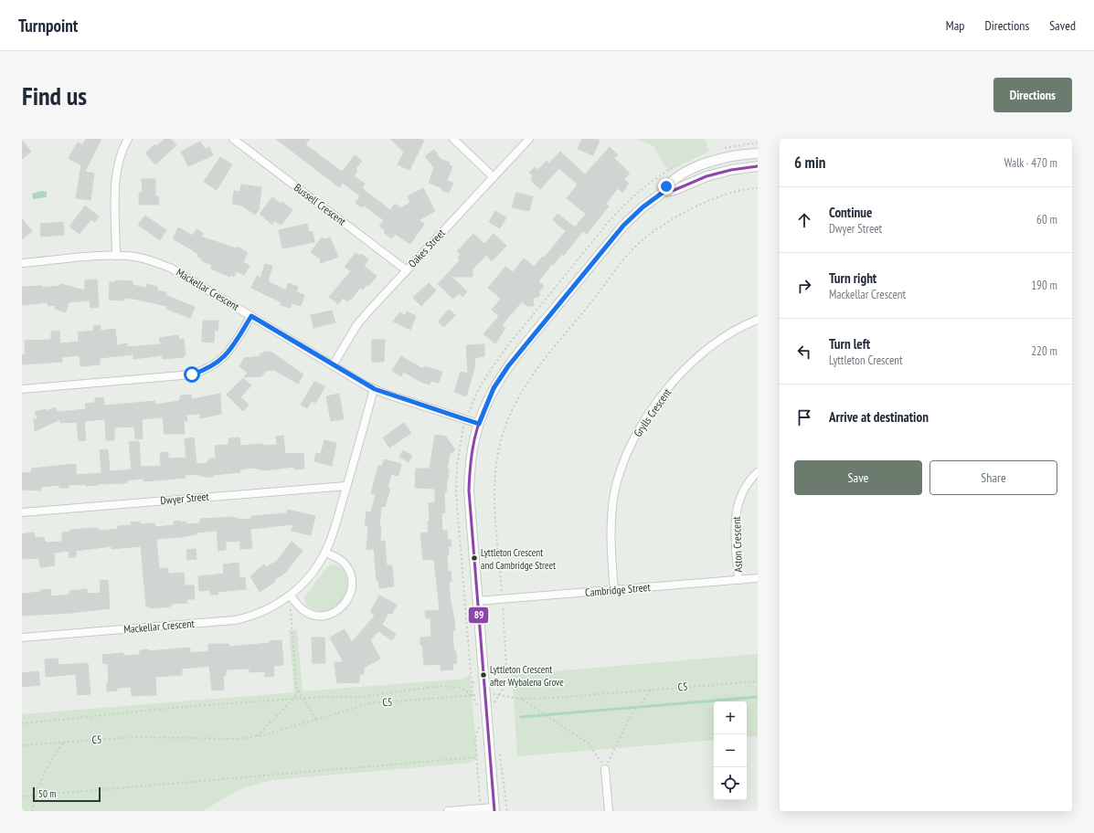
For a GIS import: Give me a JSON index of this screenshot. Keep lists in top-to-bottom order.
{
  "streets": {
    "street": [
      "Bussell Crescent",
      "Oakes Street",
      "Mackellar Crescent",
      "Grylls Crescent",
      "Dwyer Street",
      "Aston Crescent",
      "Cambridge Street"
    ],
    "path": ["C5"]
  },
  "crossings": [
    ["Bussell Crescent", "Oakes Street"],
    ["Oakes Street", "Mackellar Crescent"],
    ["Mackellar Crescent", "Dwyer Street"],
    ["Grylls Crescent", "Cambridge Street"],
    ["Aston Crescent", "Cambridge Street"]
  ],
  "places": ["Lyttleton Crescent and Cambridge Street", "Lyttleton Crescent after Wybalena Grove"],
  "lines": ["transit line 89"],
  "scale_bar": "50 m",
  "page": {
    "header": "Turnpoint",
    "nav": ["Map", "Directions", "Saved"],
    "buttons": [
      "Directions",
      ["Save", "Share"]
    ],
    "title": "Find us",
    "heading": ["6 min", "Walk · 470 m"],
    "list": [
      ["Continue", "Dwyer Street", "60 m"],
      ["Turn right", "Mackellar Crescent", "190 m"],
      ["Turn left", "Lyttleton Crescent", "220 m"],
      "Arrive at destination"
    ],
    "map_buttons": ["+", "−"],
    "scale": "50 m"
  }
}
